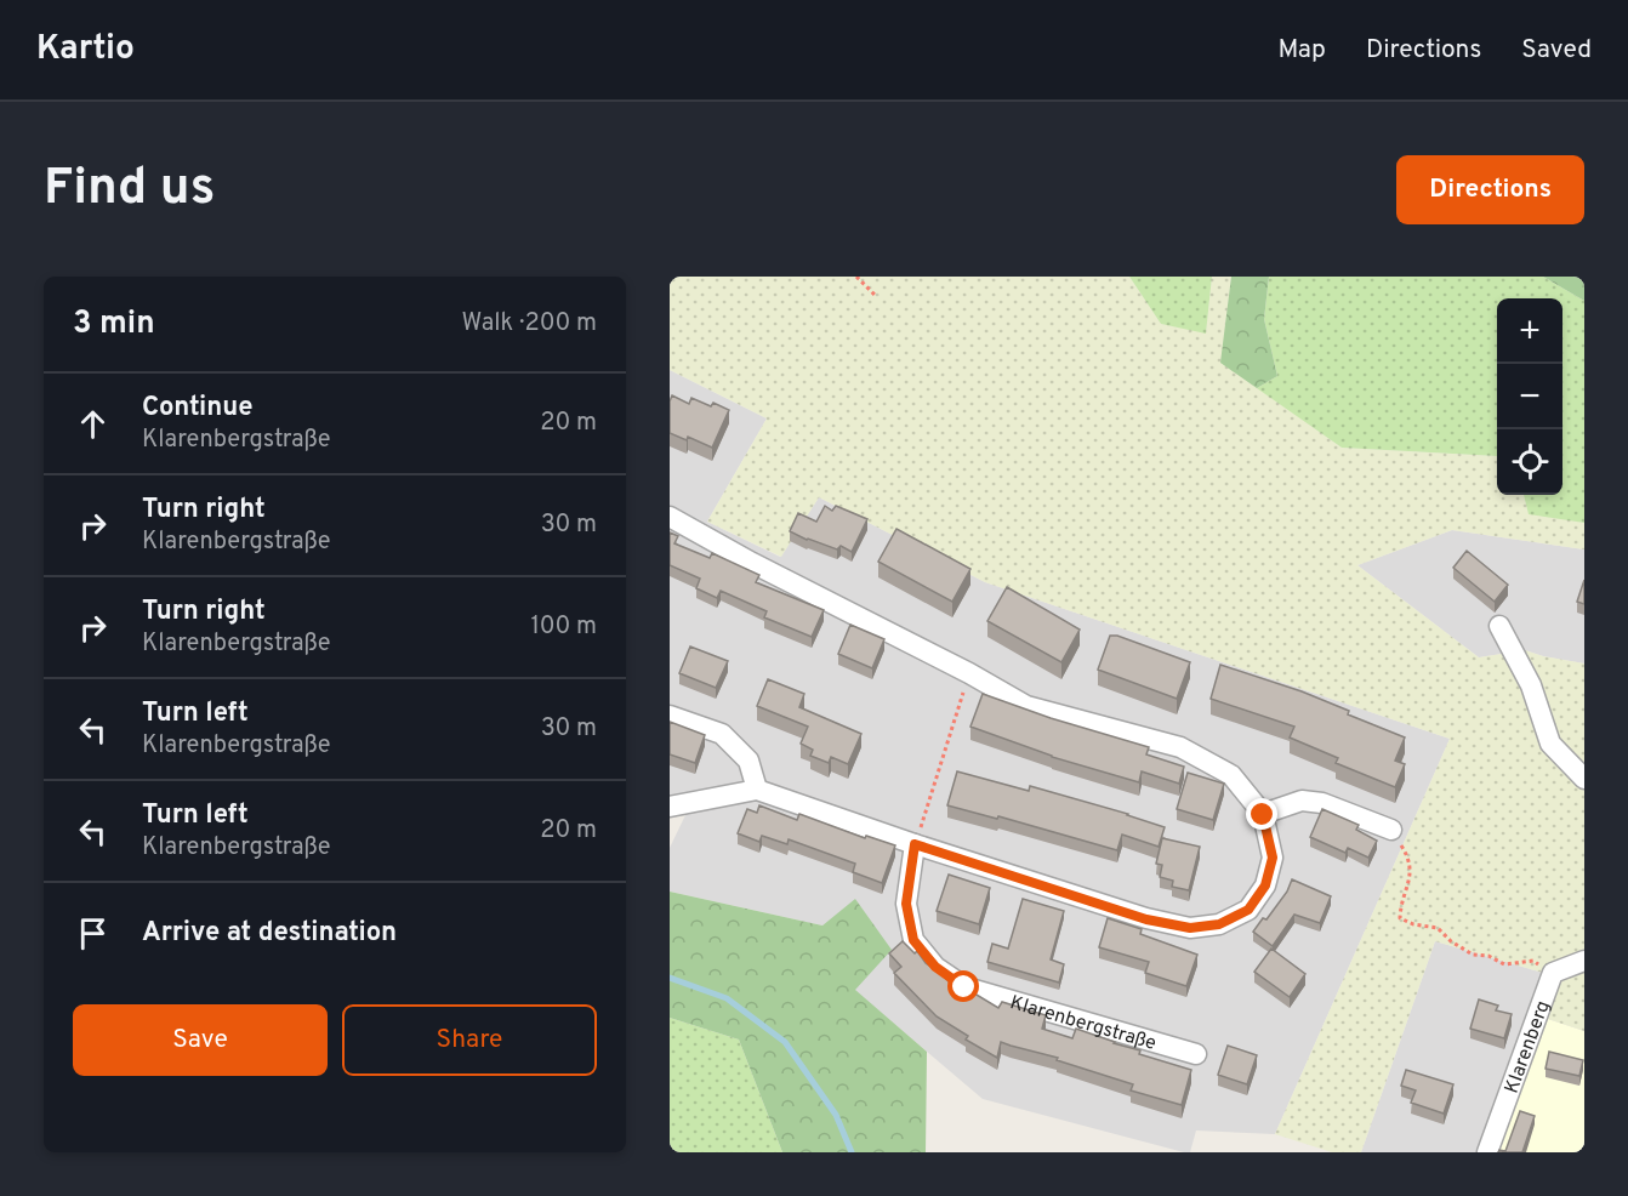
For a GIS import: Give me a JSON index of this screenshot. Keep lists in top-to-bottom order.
{
  "streets": {
    "street": ["Klarenbergstraße", "Klarenberg"]
  },
  "page": {
    "header": "Kartio",
    "nav": ["Map", "Directions", "Saved"],
    "buttons": [
      "Directions",
      ["Save", "Share"]
    ],
    "title": "Find us",
    "heading": ["3 min", "Walk · 200 m"],
    "map_buttons": ["+", "−"],
    "list": [
      ["Continue", "Klarenbergstraße", "20 m"],
      ["Turn right", "Klarenbergstraße", "30 m"],
      ["Turn right", "Klarenbergstraße", "100 m"],
      ["Turn left", "Klarenbergstraße", "30 m"],
      ["Turn left", "Klarenbergstraße", "20 m"],
      "Arrive at destination"
    ]
  }
}
